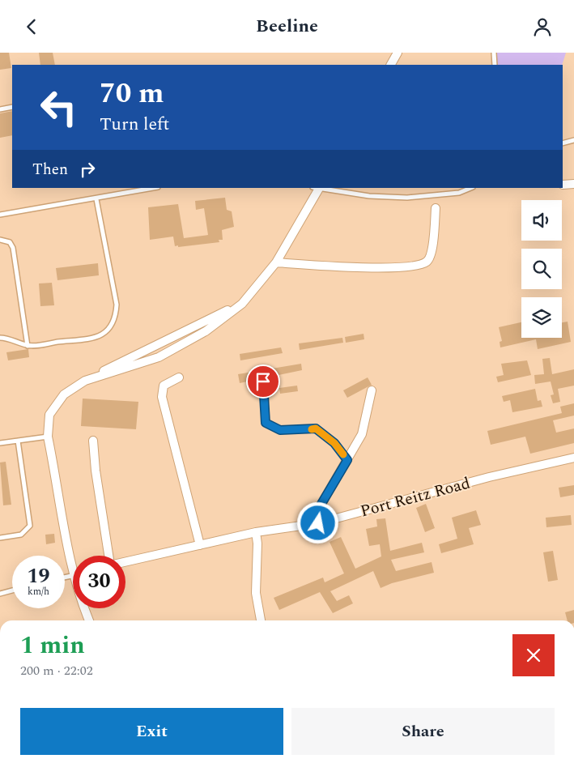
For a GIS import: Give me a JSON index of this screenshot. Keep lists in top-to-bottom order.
{
  "streets": {
    "street": ["Port Reitz Road"]
  },
  "page": {
    "header": "Beeline",
    "turn": ["70 m", "Turn left"],
    "then": "Then",
    "speed": "19 km/h",
    "limit": "30",
    "heading": ["1 min", "200 m · 22:02"],
    "buttons": ["Exit", "Share"]
  }
}
